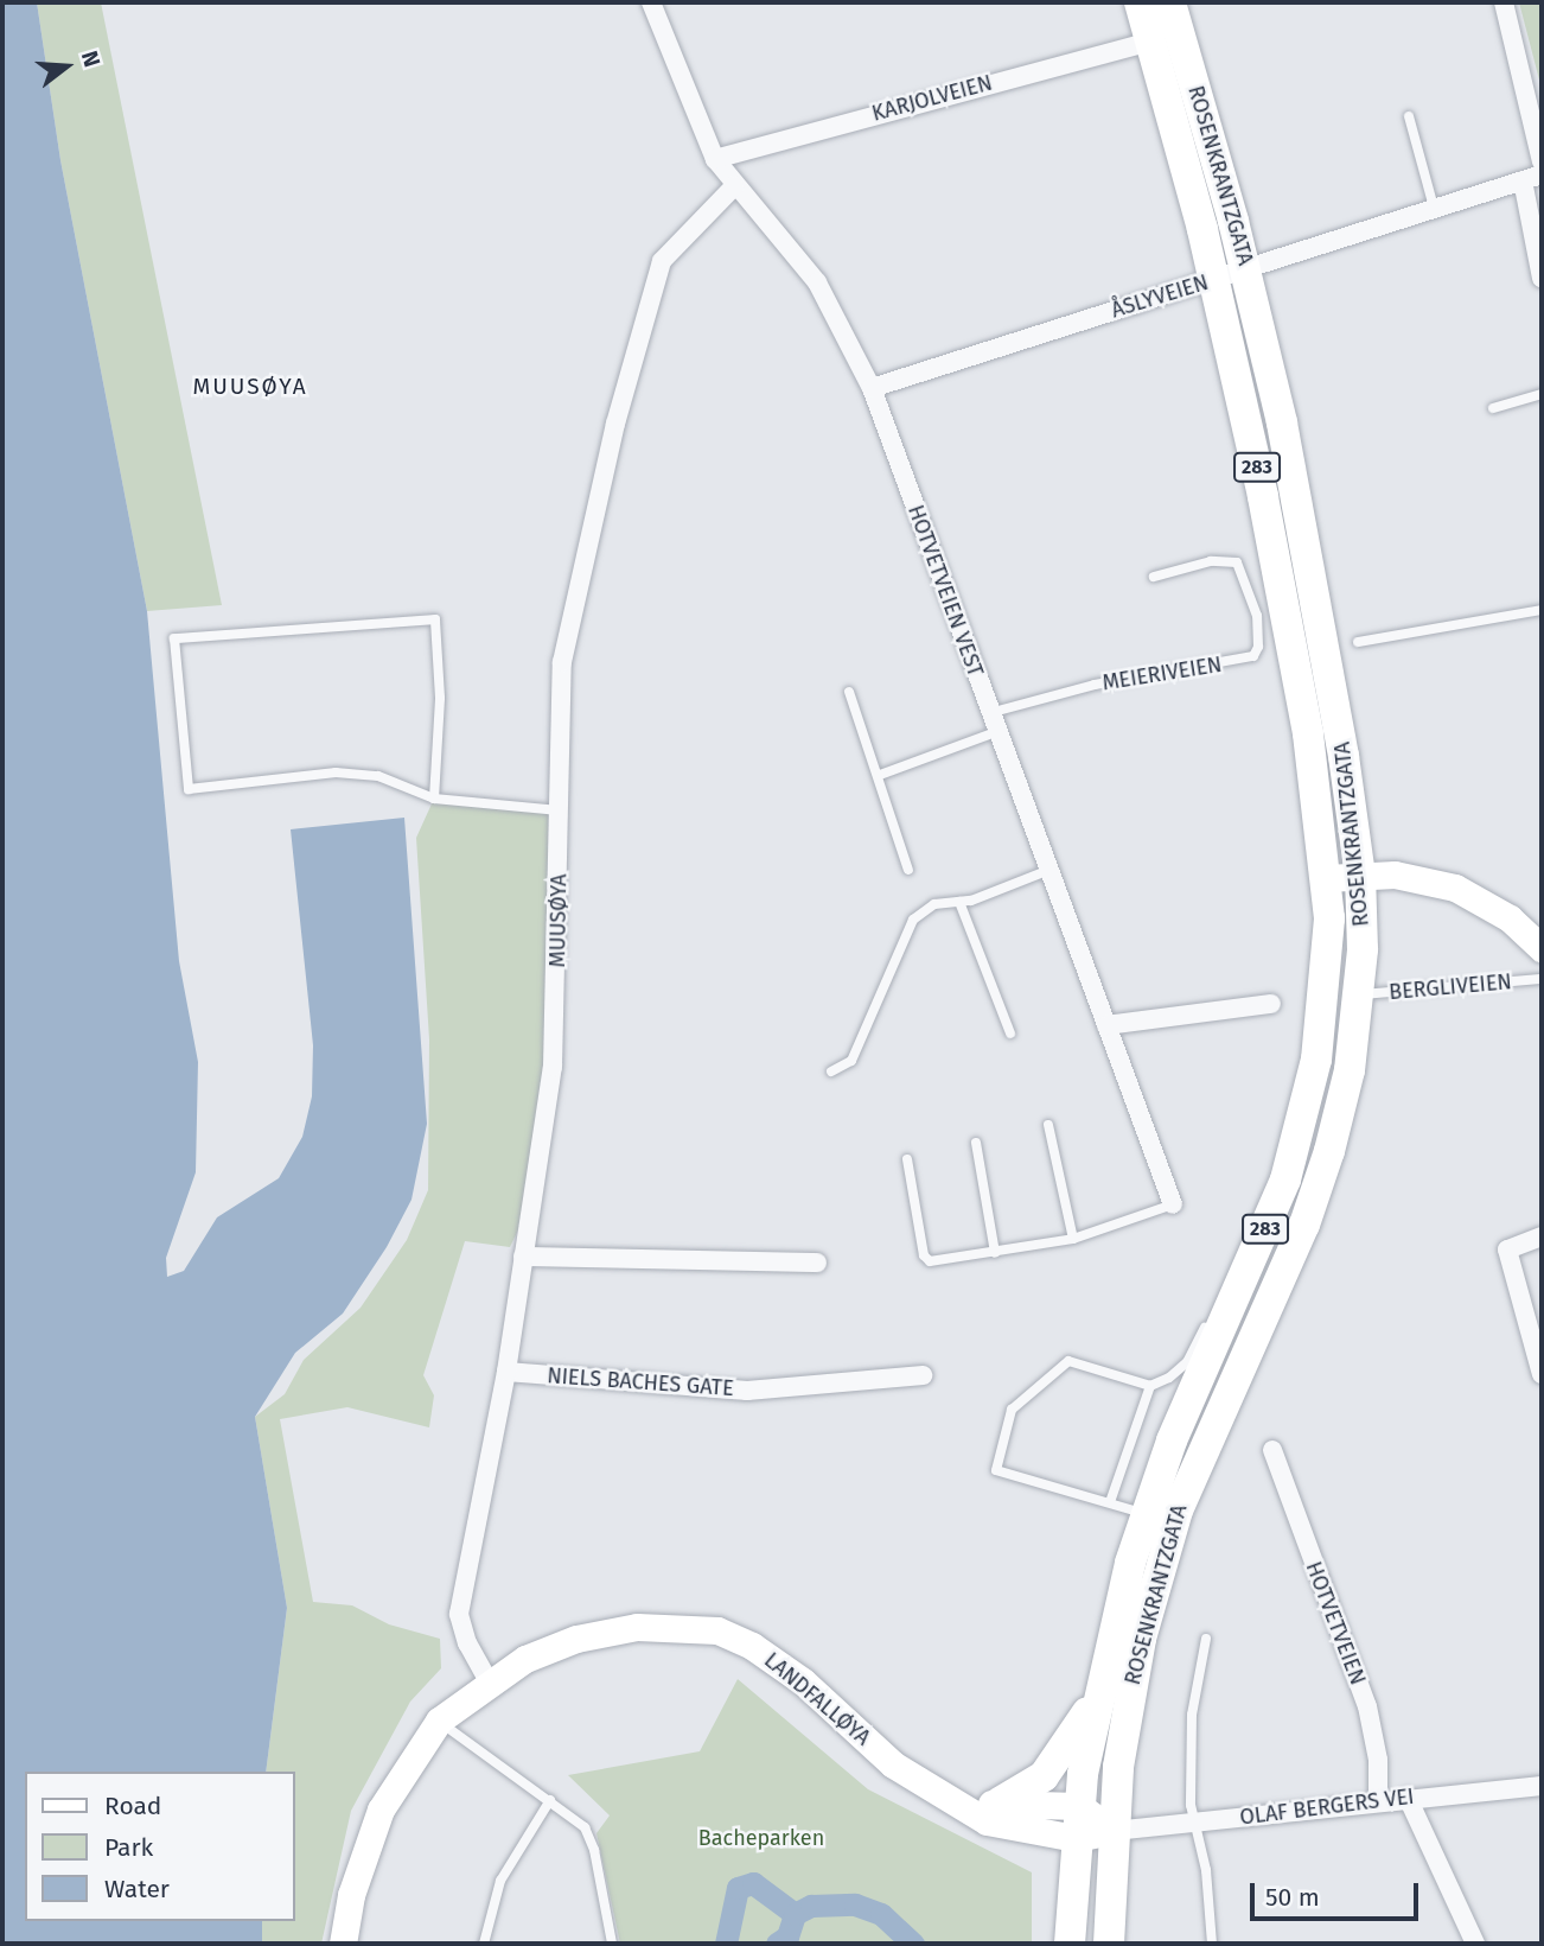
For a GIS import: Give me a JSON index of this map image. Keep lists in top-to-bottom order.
{
  "streets": {
    "main road": ["ROSENKRANTZGATA", "283", "LANDFALLØYA"],
    "street": [
      "KARJOLVEIEN",
      "ÅSLYVEIEN",
      "HOTVETVEIEN VEST",
      "MUUSØYA",
      "NIELS BACHES GATE",
      "HOTVETVEIEN",
      "OLAF BERGERS VEI"
    ],
    "lane": ["MEIERIVEIEN", "BERGLIVEIEN"]
  },
  "crossings": [
    ["KARJOLVEIEN", "ROSENKRANTZGATA"],
    ["KARJOLVEIEN", "HOTVETVEIEN VEST"],
    ["ROSENKRANTZGATA", "ÅSLYVEIEN"],
    ["ROSENKRANTZGATA", "283"],
    ["ROSENKRANTZGATA", "BERGLIVEIEN"],
    ["ROSENKRANTZGATA", "LANDFALLØYA"],
    ["ROSENKRANTZGATA", "OLAF BERGERS VEI"],
    ["ÅSLYVEIEN", "HOTVETVEIEN VEST"],
    ["HOTVETVEIEN VEST", "MEIERIVEIEN"],
    ["HOTVETVEIEN VEST", "MUUSØYA"],
    ["MUUSØYA", "NIELS BACHES GATE"],
    ["MUUSØYA", "LANDFALLØYA"],
    ["HOTVETVEIEN", "OLAF BERGERS VEI"],
    ["LANDFALLØYA", "OLAF BERGERS VEI"]
  ],
  "districts": ["MUUSØYA"],
  "parks": ["Bacheparken"],
  "legend": ["Road", "Park", "Water"],
  "scale_bar": "50 m",
  "north": "right"
}
